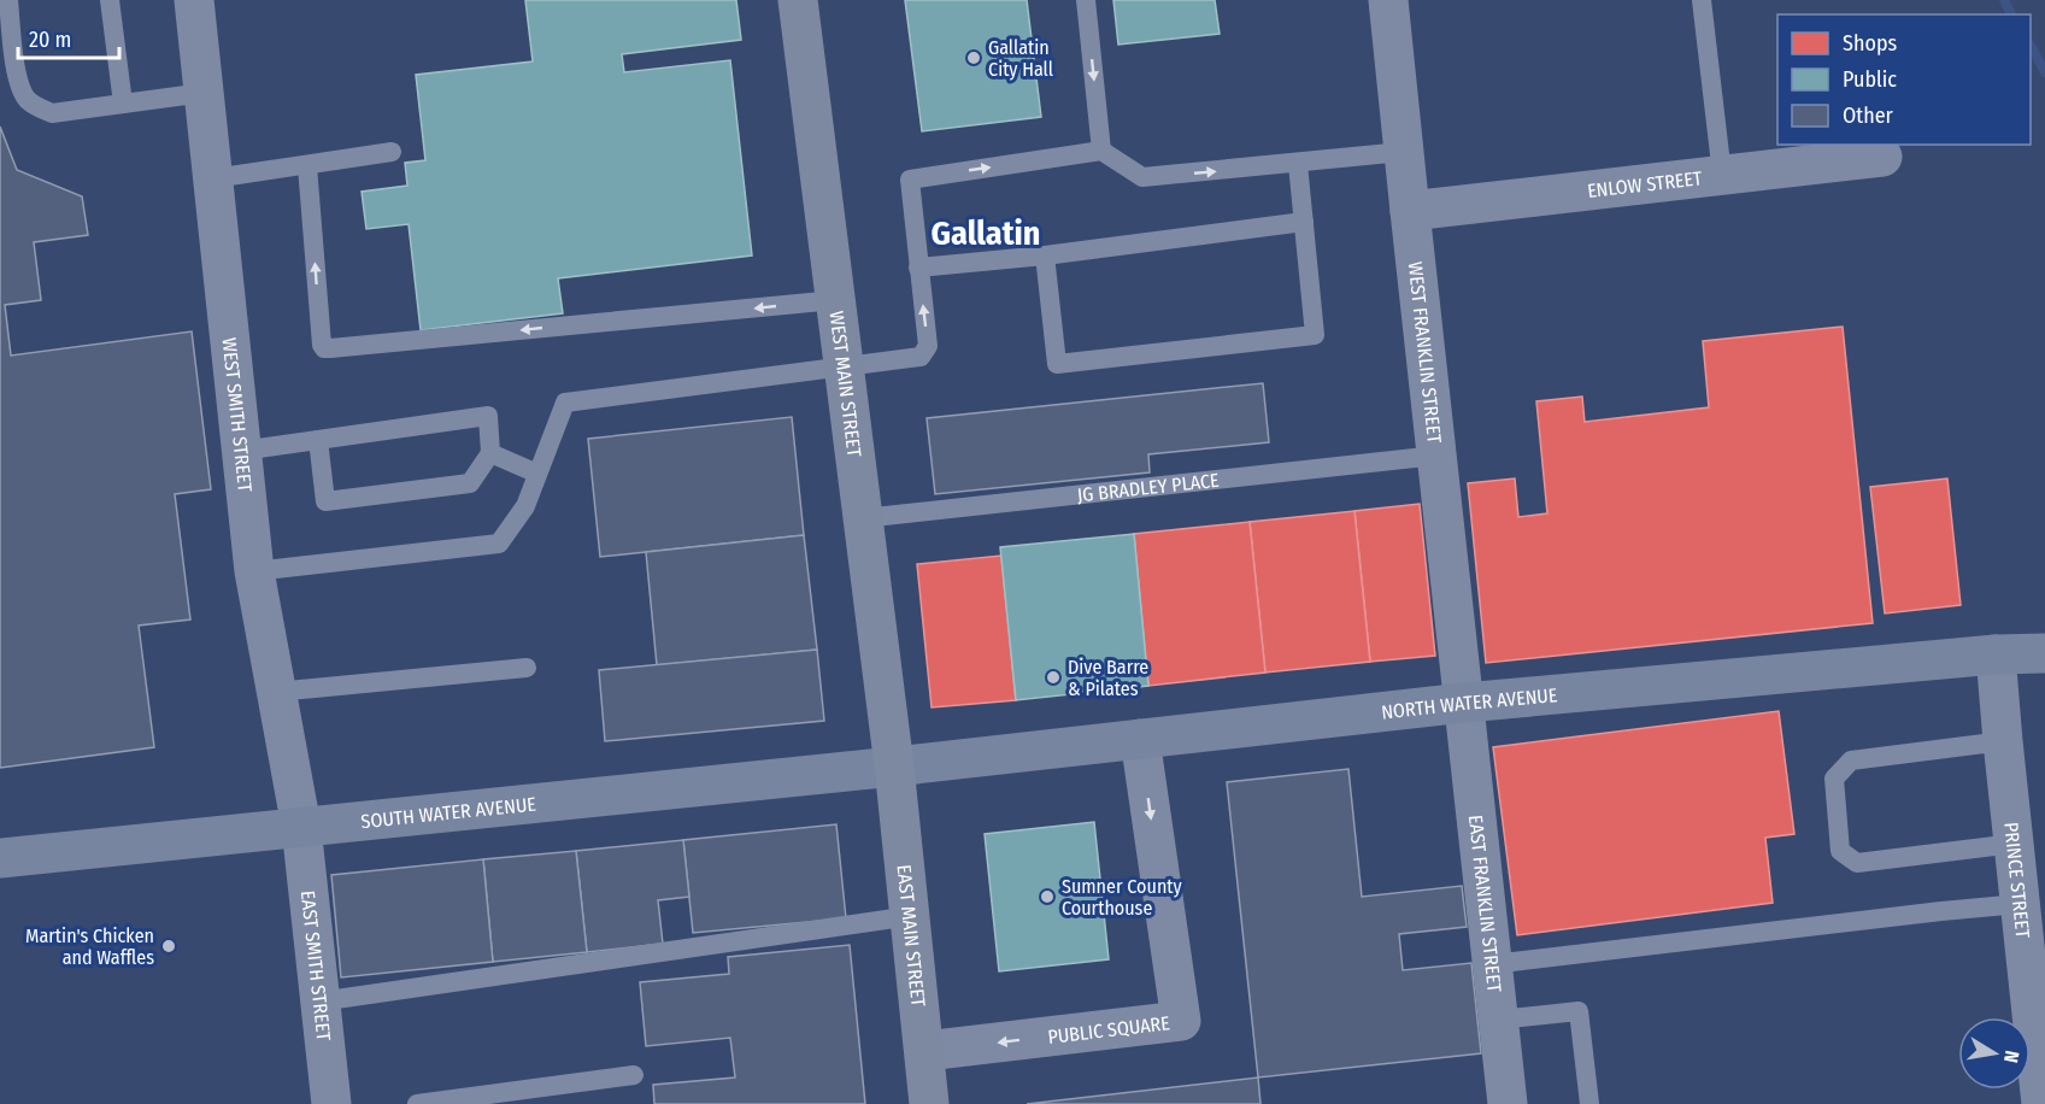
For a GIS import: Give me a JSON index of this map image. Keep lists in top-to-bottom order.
{
  "streets": {
    "main road": [
      "WEST MAIN STREET",
      "NORTH WATER AVENUE",
      "SOUTH WATER AVENUE",
      "EAST MAIN STREET"
    ],
    "street": [
      "ENLOW STREET",
      "WEST FRANKLIN STREET",
      "WEST SMITH STREET",
      "PRINCE STREET",
      "EAST FRANKLIN STREET",
      "EAST SMITH STREET",
      "PUBLIC SQUARE"
    ],
    "lane": ["JG BRADLEY PLACE"]
  },
  "crossings": [
    ["ENLOW STREET", "WEST FRANKLIN STREET"],
    ["WEST FRANKLIN STREET", "JG BRADLEY PLACE"],
    ["WEST FRANKLIN STREET", "NORTH WATER AVENUE"],
    ["WEST FRANKLIN STREET", "EAST FRANKLIN STREET"],
    ["WEST MAIN STREET", "JG BRADLEY PLACE"],
    ["WEST MAIN STREET", "NORTH WATER AVENUE"],
    ["WEST MAIN STREET", "SOUTH WATER AVENUE"],
    ["WEST MAIN STREET", "EAST MAIN STREET"],
    ["WEST SMITH STREET", "SOUTH WATER AVENUE"],
    ["WEST SMITH STREET", "EAST SMITH STREET"],
    ["NORTH WATER AVENUE", "SOUTH WATER AVENUE"],
    ["NORTH WATER AVENUE", "PRINCE STREET"],
    ["NORTH WATER AVENUE", "EAST FRANKLIN STREET"],
    ["NORTH WATER AVENUE", "EAST MAIN STREET"],
    ["NORTH WATER AVENUE", "PUBLIC SQUARE"],
    ["SOUTH WATER AVENUE", "EAST MAIN STREET"],
    ["SOUTH WATER AVENUE", "EAST SMITH STREET"],
    ["EAST MAIN STREET", "PUBLIC SQUARE"]
  ],
  "districts": ["Gallatin"],
  "places": [
    "Gallatin City Hall",
    "Dive Barre & Pilates",
    "Sumner County Courthouse",
    "Martin's Chicken and Waffles"
  ],
  "legend": ["Shops", "Public", "Other"],
  "scale_bar": "20 m",
  "north": "right"
}
